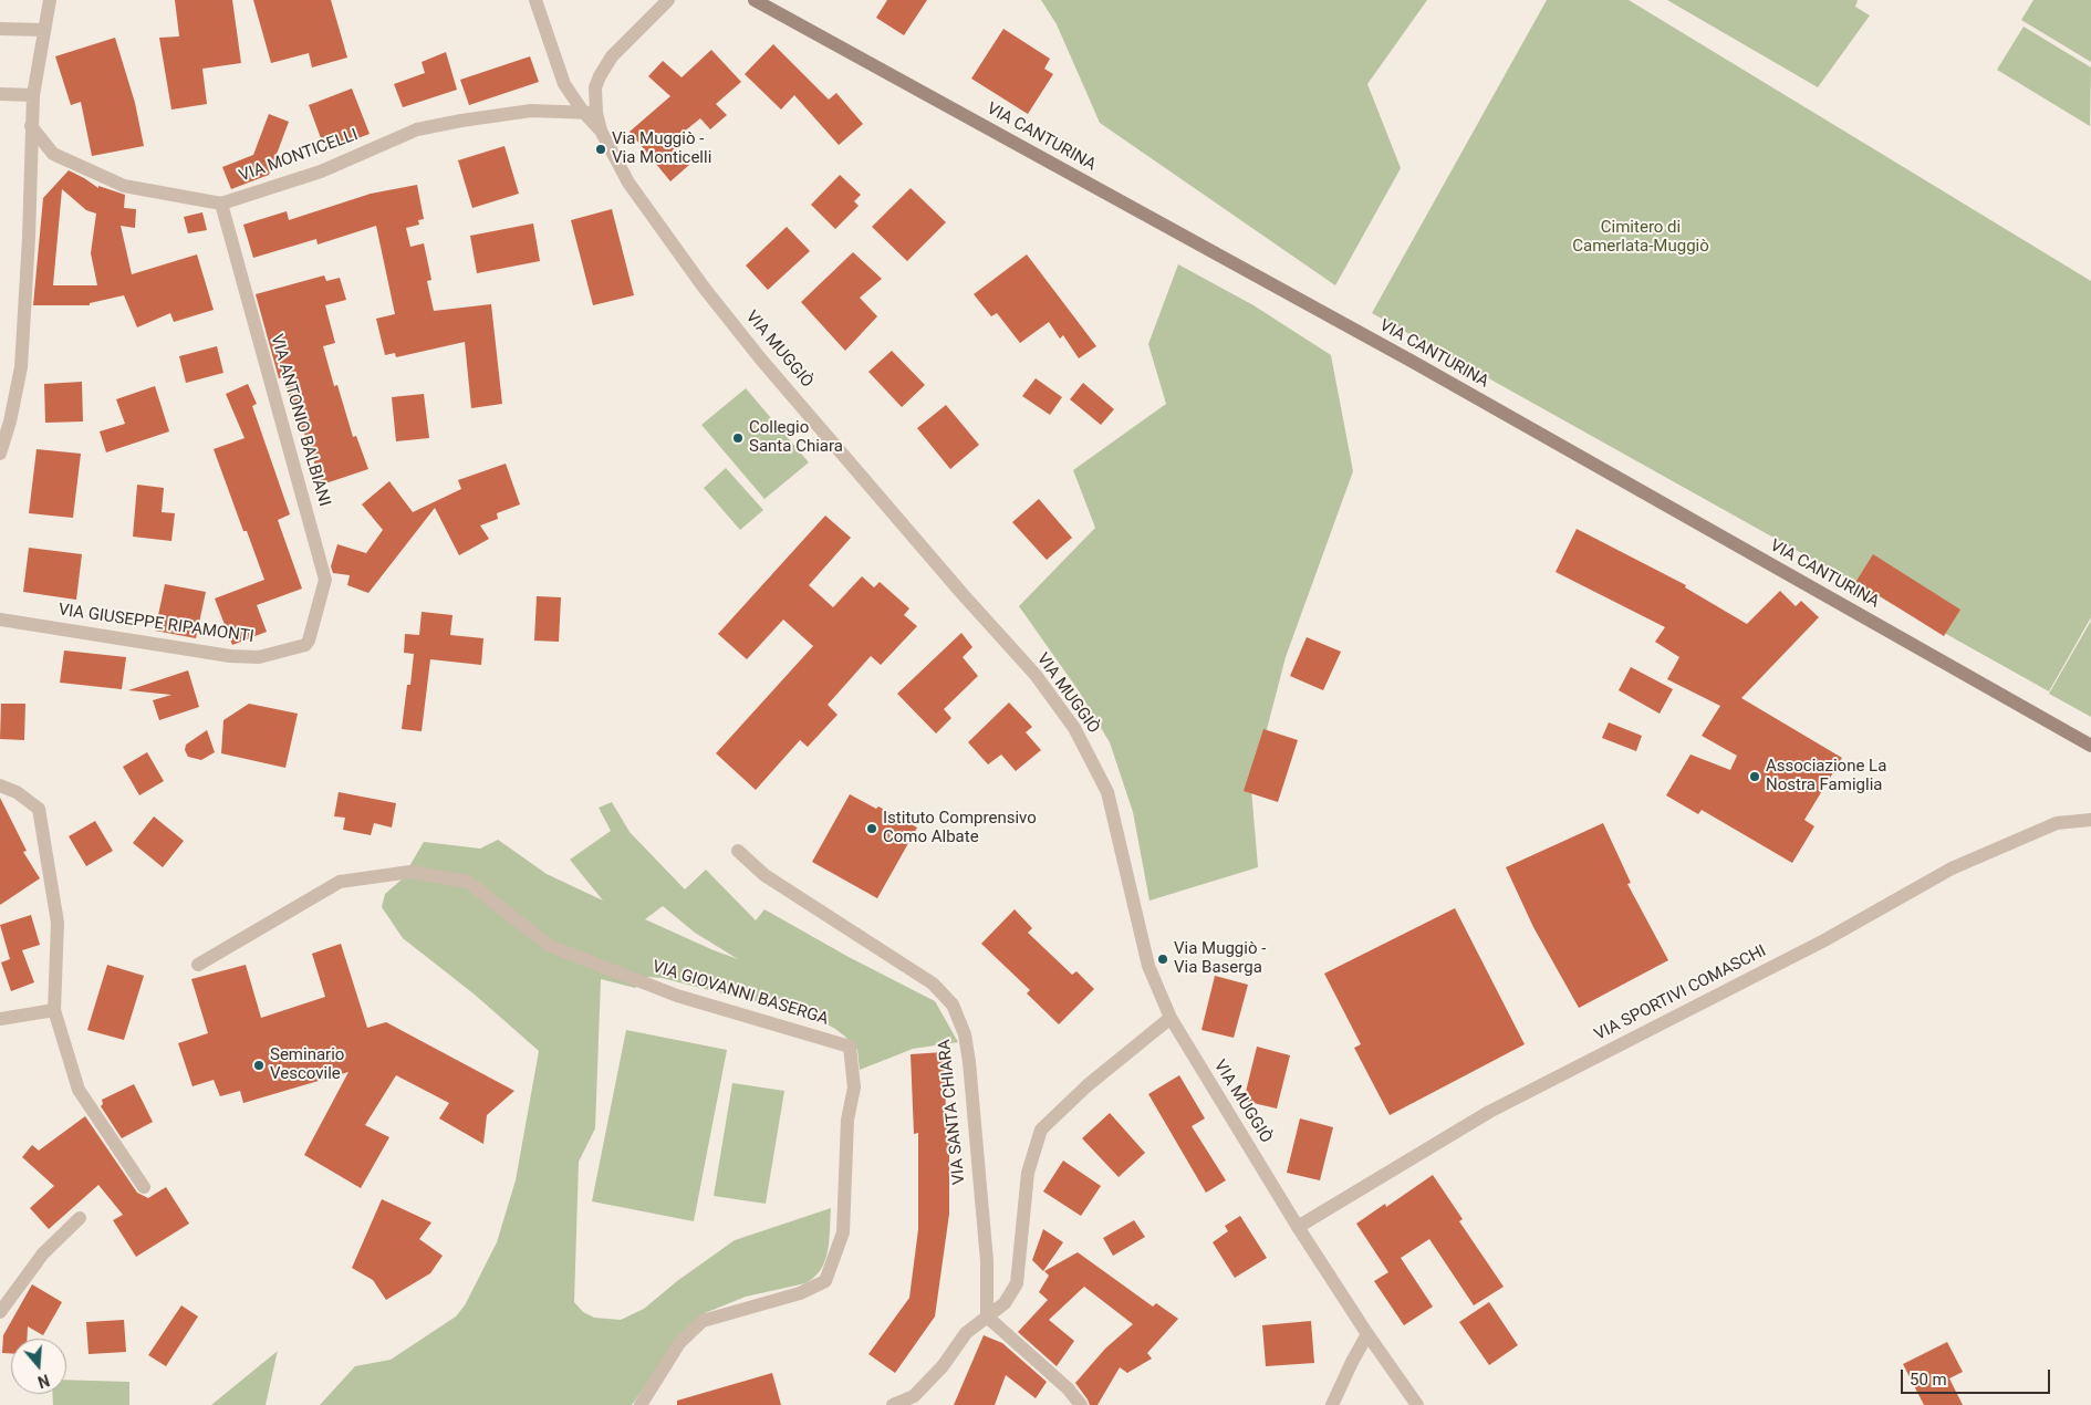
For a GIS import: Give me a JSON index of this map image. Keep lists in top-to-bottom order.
{
  "streets": {
    "main road": ["VIA CANTURINA"],
    "street": [
      "VIA MONTICELLI",
      "VIA MUGGIÒ",
      "VIA ANTONIO BALBIANI",
      "VIA GIUSEPPE RIPAMONTI",
      "VIA GIOVANNI BASERGA",
      "VIA SPORTIVI COMASCHI",
      "VIA SANTA CHIARA"
    ]
  },
  "crossings": [
    ["VIA MONTICELLI", "VIA MUGGIÒ"],
    ["VIA MONTICELLI", "VIA ANTONIO BALBIANI"],
    ["VIA MUGGIÒ", "VIA SPORTIVI COMASCHI"],
    ["VIA ANTONIO BALBIANI", "VIA GIUSEPPE RIPAMONTI"]
  ],
  "parks": ["Cimitero di Camerlata-Muggiò"],
  "places": [
    "Via Muggiò - Via Monticelli",
    "Collegio Santa Chiara",
    "Associazione La Nostra Famiglia",
    "Istituto Comprensivo Como Albate",
    "Via Muggiò - Via Baserga",
    "Seminario Vescovile"
  ],
  "scale_bar": "50 m",
  "north": "bottom"
}
